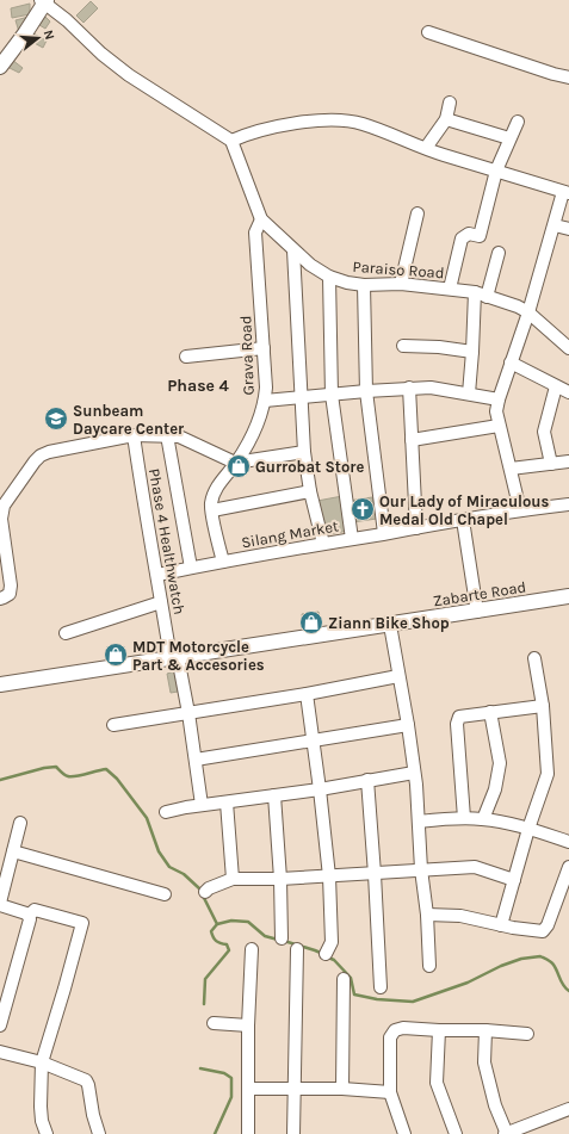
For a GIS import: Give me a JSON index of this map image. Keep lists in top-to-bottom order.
{
  "streets": {
    "main road": ["Zabarte Road"],
    "street": [
      "Paraiso Road",
      "Grava Road",
      "Silang Market",
      "Phase 4 Healthwatch"
    ]
  },
  "crossings": [
    ["Paraiso Road", "Grava Road"],
    ["Grava Road", "Silang Market"],
    ["Silang Market", "Phase 4 Healthwatch"],
    ["Phase 4 Healthwatch", "Zabarte Road"]
  ],
  "districts": ["Phase 4"],
  "places": {
    "school or university": ["Sunbeam Daycare Center"],
    "shop": ["Gurrobat Store", "Ziann Bike Shop", "MDT Motorcycle Part & Accesories"],
    "church": ["Our Lady of Miraculous Medal Old Chapel"]
  },
  "north": "right"
}
